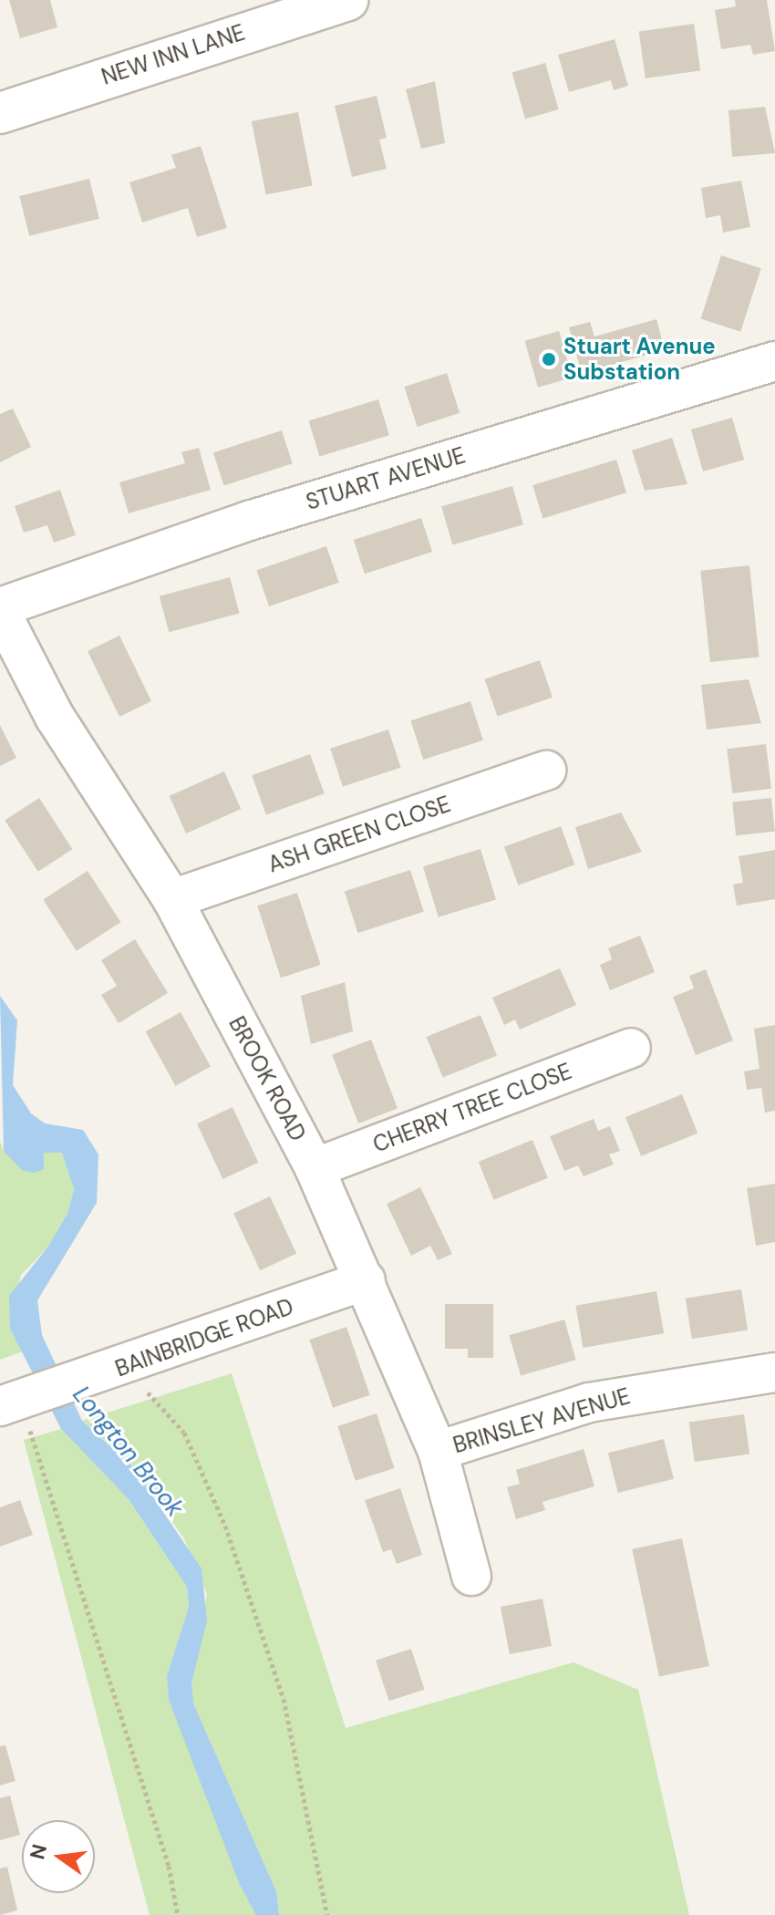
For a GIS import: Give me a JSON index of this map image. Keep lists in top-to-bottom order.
{
  "streets": {
    "street": [
      "NEW INN LANE",
      "STUART AVENUE",
      "ASH GREEN CLOSE",
      "BROOK ROAD",
      "CHERRY TREE CLOSE",
      "BAINBRIDGE ROAD",
      "BRINSLEY AVENUE"
    ]
  },
  "crossings": [
    ["STUART AVENUE", "BROOK ROAD"],
    ["ASH GREEN CLOSE", "BROOK ROAD"],
    ["BROOK ROAD", "CHERRY TREE CLOSE"],
    ["BROOK ROAD", "BAINBRIDGE ROAD"],
    ["BROOK ROAD", "BRINSLEY AVENUE"]
  ],
  "water": ["Longton Brook"],
  "places": ["Stuart Avenue Substation"],
  "north": "left"
}
